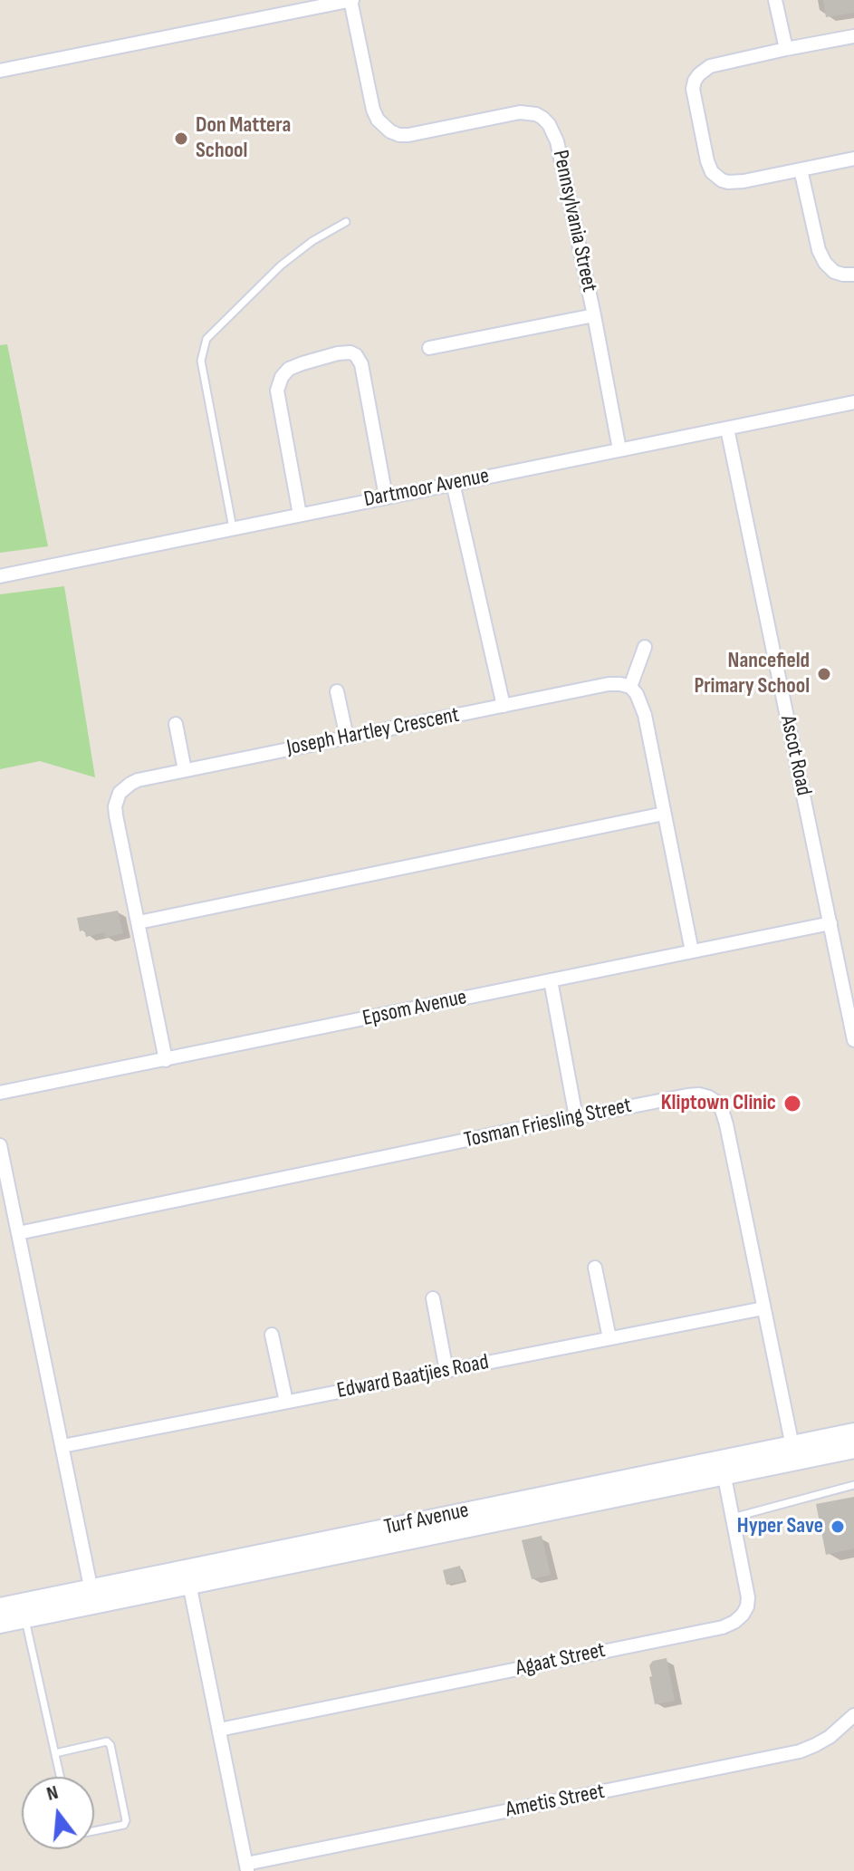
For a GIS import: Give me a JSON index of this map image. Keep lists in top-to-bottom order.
{
  "streets": {
    "main road": ["Turf Avenue"],
    "street": [
      "Pennsylvania Street",
      "Dartmoor Avenue",
      "Joseph Hartley Crescent",
      "Ascot Road",
      "Epsom Avenue",
      "Tosman Friesling Street",
      "Edward Baatjies Road",
      "Agaat Street",
      "Ametis Street"
    ]
  },
  "crossings": [
    ["Pennsylvania Street", "Dartmoor Avenue"],
    ["Dartmoor Avenue", "Ascot Road"],
    ["Joseph Hartley Crescent", "Epsom Avenue"],
    ["Ascot Road", "Epsom Avenue"],
    ["Tosman Friesling Street", "Edward Baatjies Road"],
    ["Tosman Friesling Street", "Turf Avenue"],
    ["Turf Avenue", "Agaat Street"]
  ],
  "places": [
    "Don Mattera School",
    "Nancefield Primary School",
    "Kliptown Clinic",
    "Hyper Save"
  ],
  "north": "top"
}
